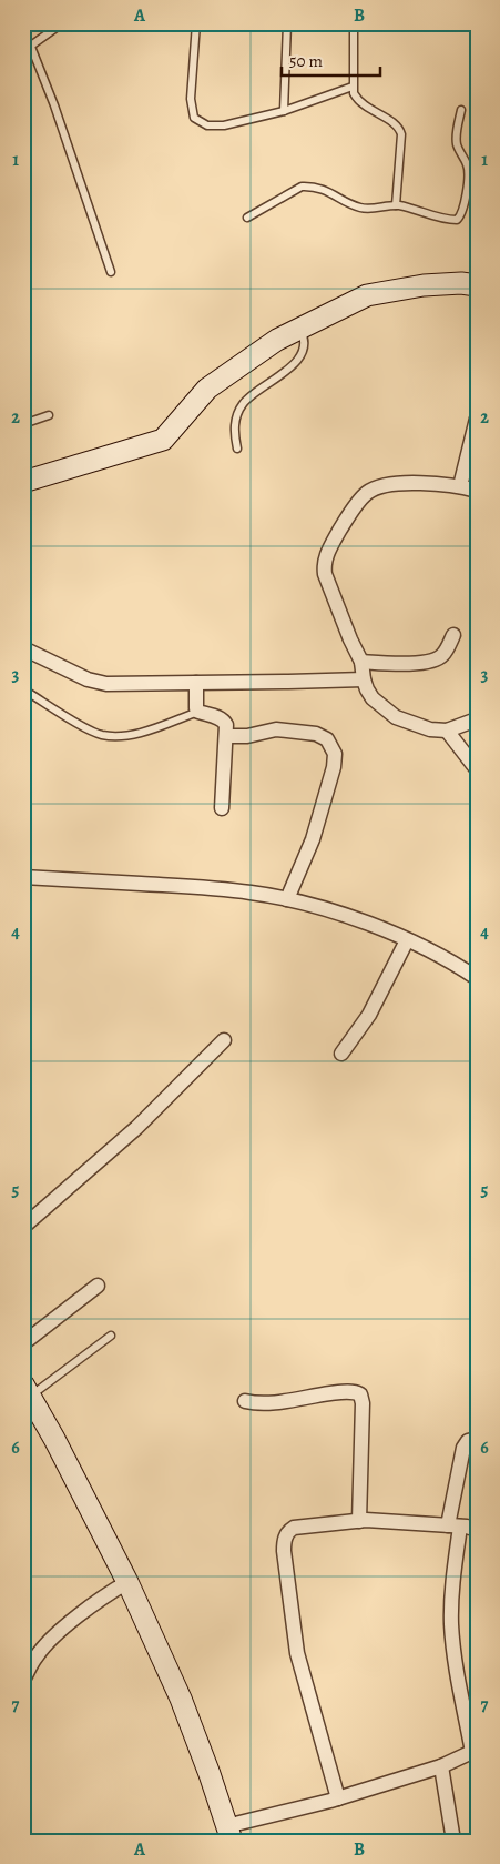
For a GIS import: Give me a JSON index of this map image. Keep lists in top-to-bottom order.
{
  "scale_bar": "50 m",
  "grid": {
    "columns": ["A", "B"],
    "rows": [
      "1",
      "2",
      "3",
      "4",
      "5",
      "6",
      "7"
    ]
  }
}
